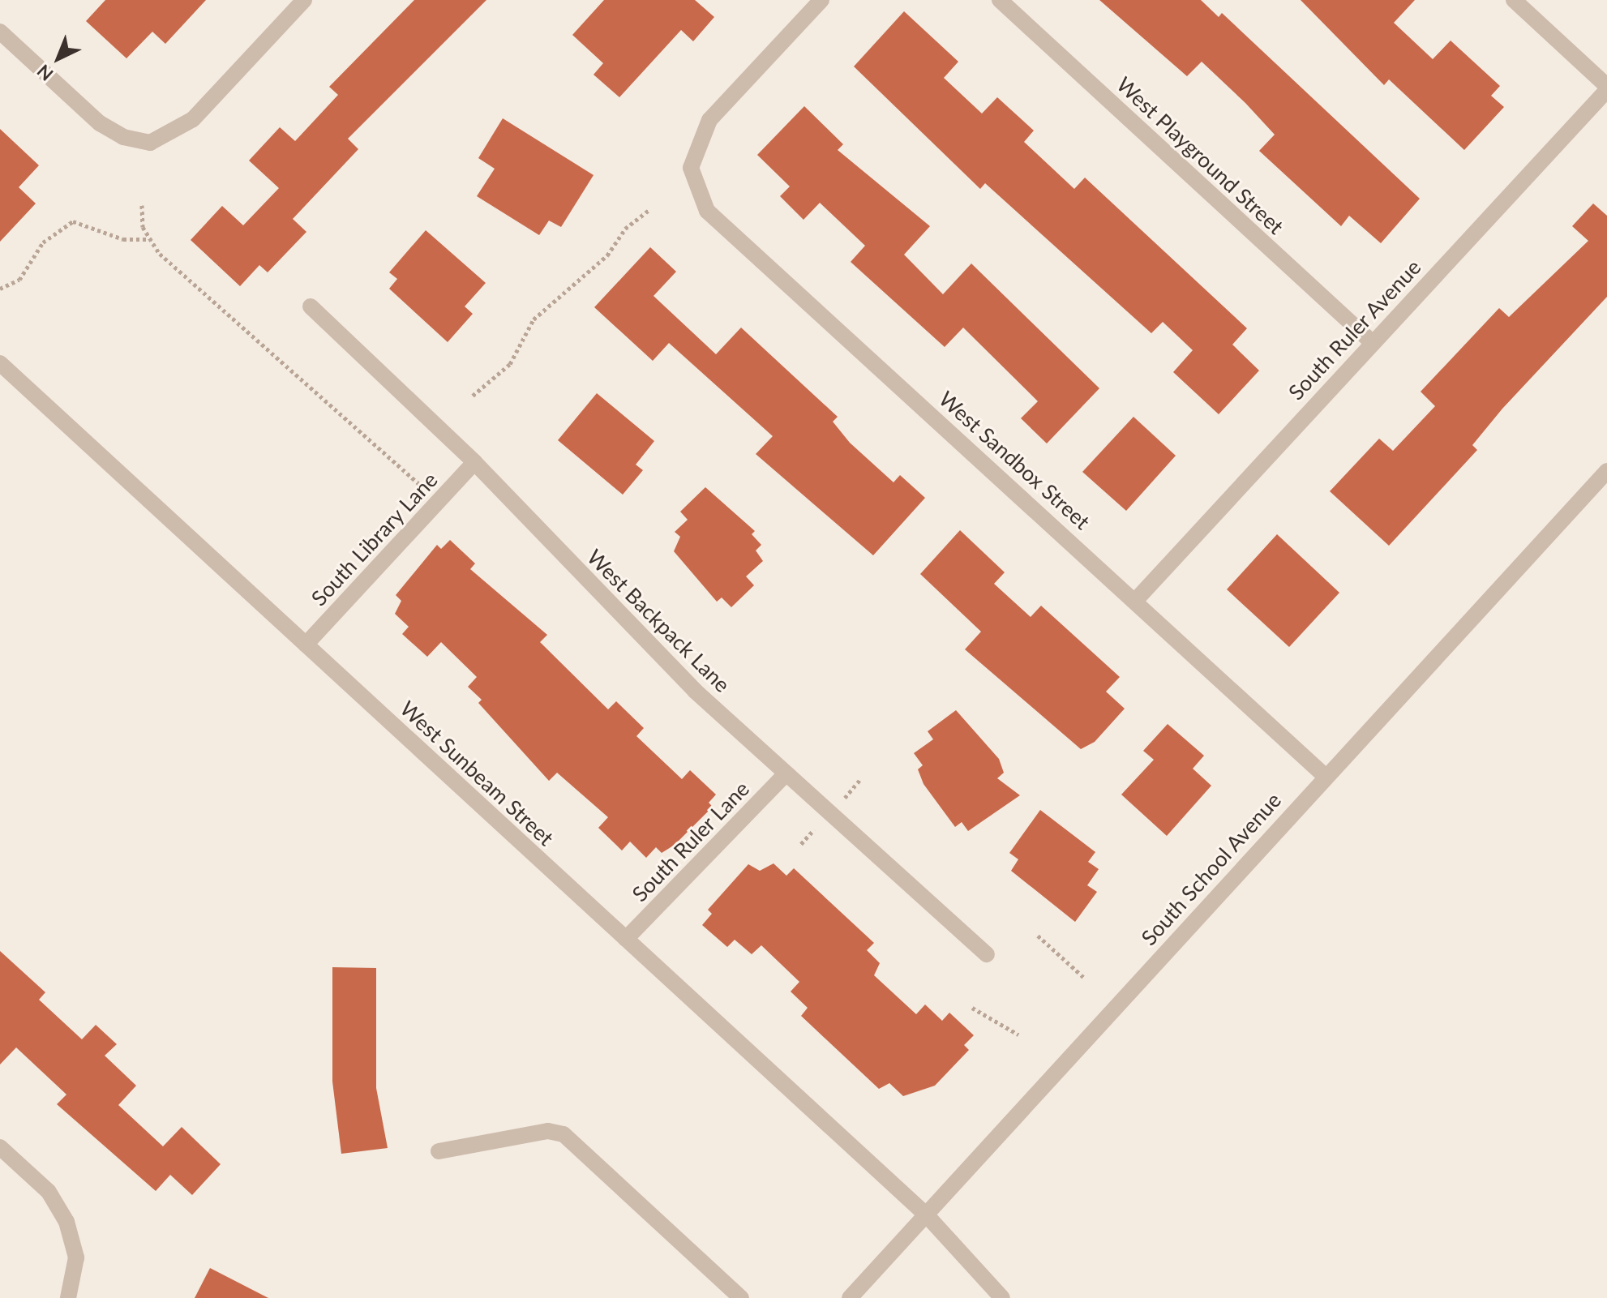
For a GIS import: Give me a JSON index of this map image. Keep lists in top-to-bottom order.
{
  "streets": {
    "street": [
      "West Playground Street",
      "South Ruler Avenue",
      "West Sandbox Street",
      "South Library Lane",
      "West Backpack Lane",
      "West Sunbeam Street",
      "South Ruler Lane",
      "South School Avenue"
    ]
  },
  "crossings": [
    ["West Playground Street", "South Ruler Avenue"],
    ["South Ruler Avenue", "West Sandbox Street"],
    ["West Sandbox Street", "South School Avenue"],
    ["South Library Lane", "West Backpack Lane"],
    ["South Library Lane", "West Sunbeam Street"],
    ["West Backpack Lane", "South Ruler Lane"],
    ["West Sunbeam Street", "South Ruler Lane"],
    ["West Sunbeam Street", "South School Avenue"]
  ],
  "north": "bottom left"
}
